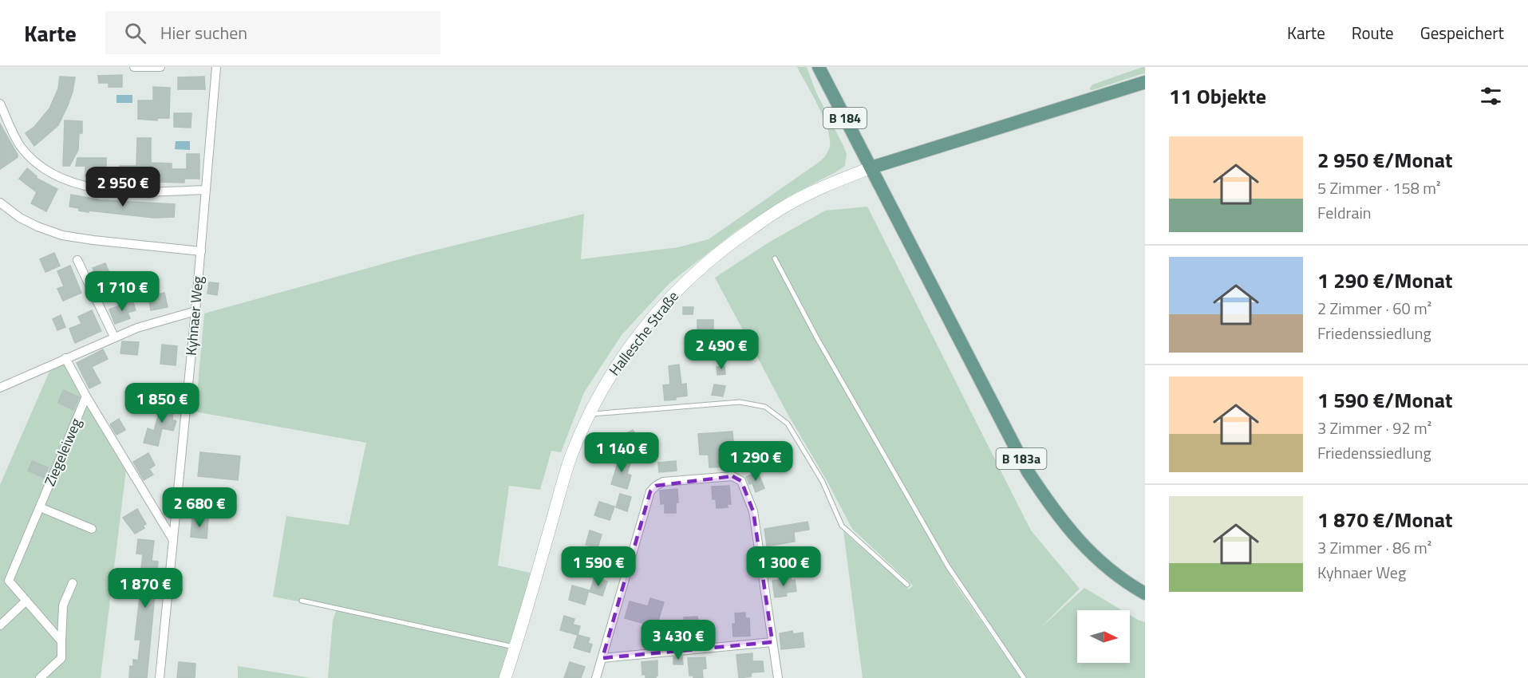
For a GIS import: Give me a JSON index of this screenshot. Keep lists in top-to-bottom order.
{
  "streets": {
    "main road": ["B 184", "B 183a"],
    "street": ["Kyhnaer Weg", "Hallesche Straße", "Ziegeleiweg"]
  },
  "crossings": [
    ["B 184", "Hallesche Straße"],
    ["B 184", "B 183a"],
    ["Hallesche Straße", "B 183a"]
  ],
  "north": "right",
  "page": {
    "header": "Karte",
    "search": "Hier suchen",
    "nav": ["Karte", "Route", "Gespeichert"],
    "heading": "11 Objekte",
    "list": [
      {
        "name": "2 950 €/Monat",
        "note": "5 Zimmer · 158 m² · Feldrain"
      },
      {
        "name": "1 290 €/Monat",
        "note": "2 Zimmer · 60 m² · Friedenssiedlung"
      },
      {
        "name": "1 590 €/Monat",
        "note": "3 Zimmer · 92 m² · Friedenssiedlung"
      },
      {
        "name": "1 870 €/Monat",
        "note": "3 Zimmer · 86 m² · Kyhnaer Weg"
      }
    ],
    "price": [
      "2 950 €",
      "1 710 €",
      "2 490 €",
      "1 850 €",
      "1 140 €",
      "1 290 €",
      "2 680 €",
      "1 590 €",
      "1 300 €",
      "1 870 €",
      "3 430 €"
    ]
  }
}
